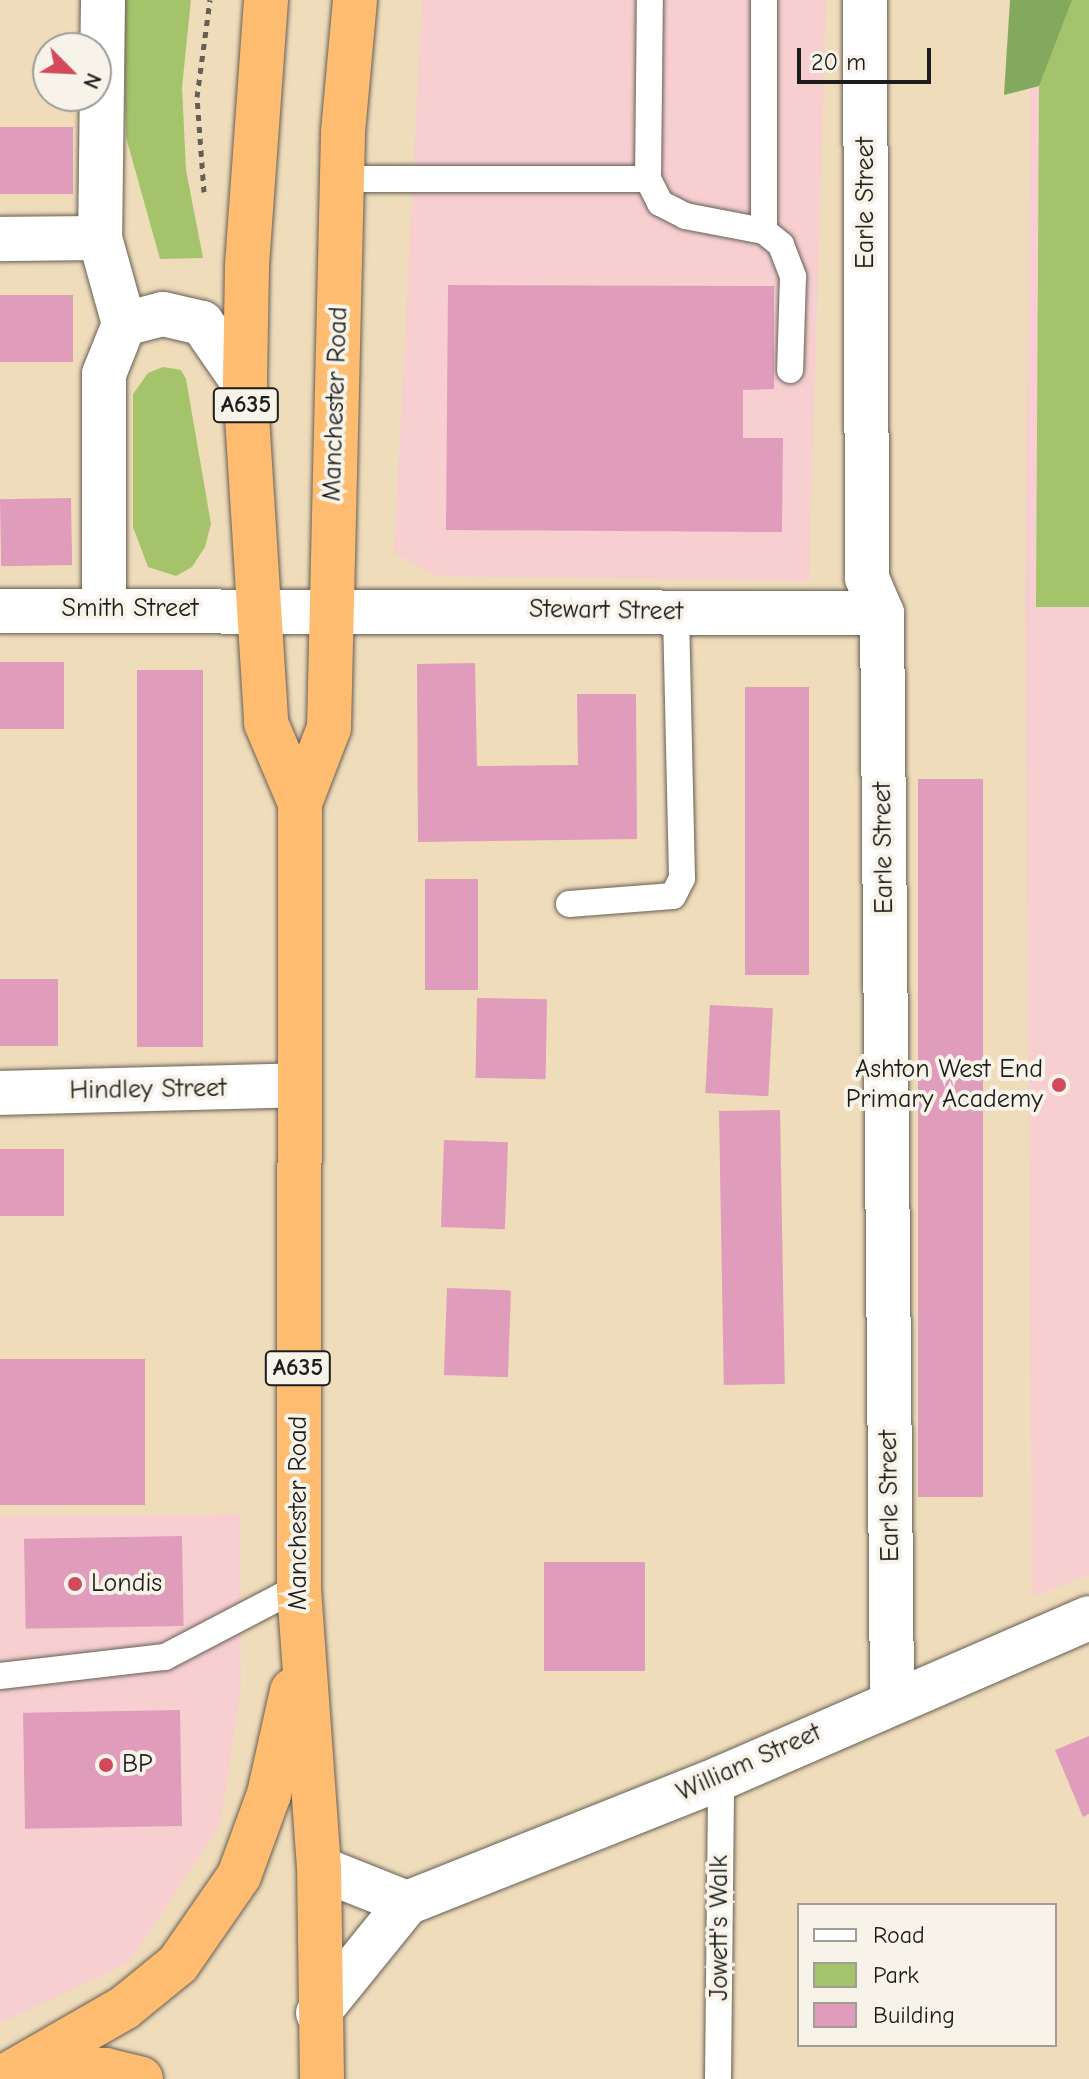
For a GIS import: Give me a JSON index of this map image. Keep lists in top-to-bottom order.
{
  "streets": {
    "highway": ["Manchester Road", "A635"],
    "street": [
      "Earle Street",
      "Smith Street",
      "Stewart Street",
      "Hindley Street",
      "William Street"
    ],
    "lane": ["Jowett's Walk"]
  },
  "crossings": [
    ["Earle Street", "Stewart Street"],
    ["Earle Street", "William Street"],
    ["Manchester Road", "A635"],
    ["Manchester Road", "Smith Street"],
    ["Manchester Road", "Stewart Street"],
    ["Manchester Road", "Hindley Street"],
    ["Manchester Road", "William Street"],
    ["Smith Street", "Stewart Street"],
    ["William Street", "Jowett's Walk"]
  ],
  "places": ["Ashton West End Primary Academy", "Londis", "BP"],
  "legend": ["Road", "Park", "Building"],
  "scale_bar": "20 m",
  "north": "bottom right"
}
